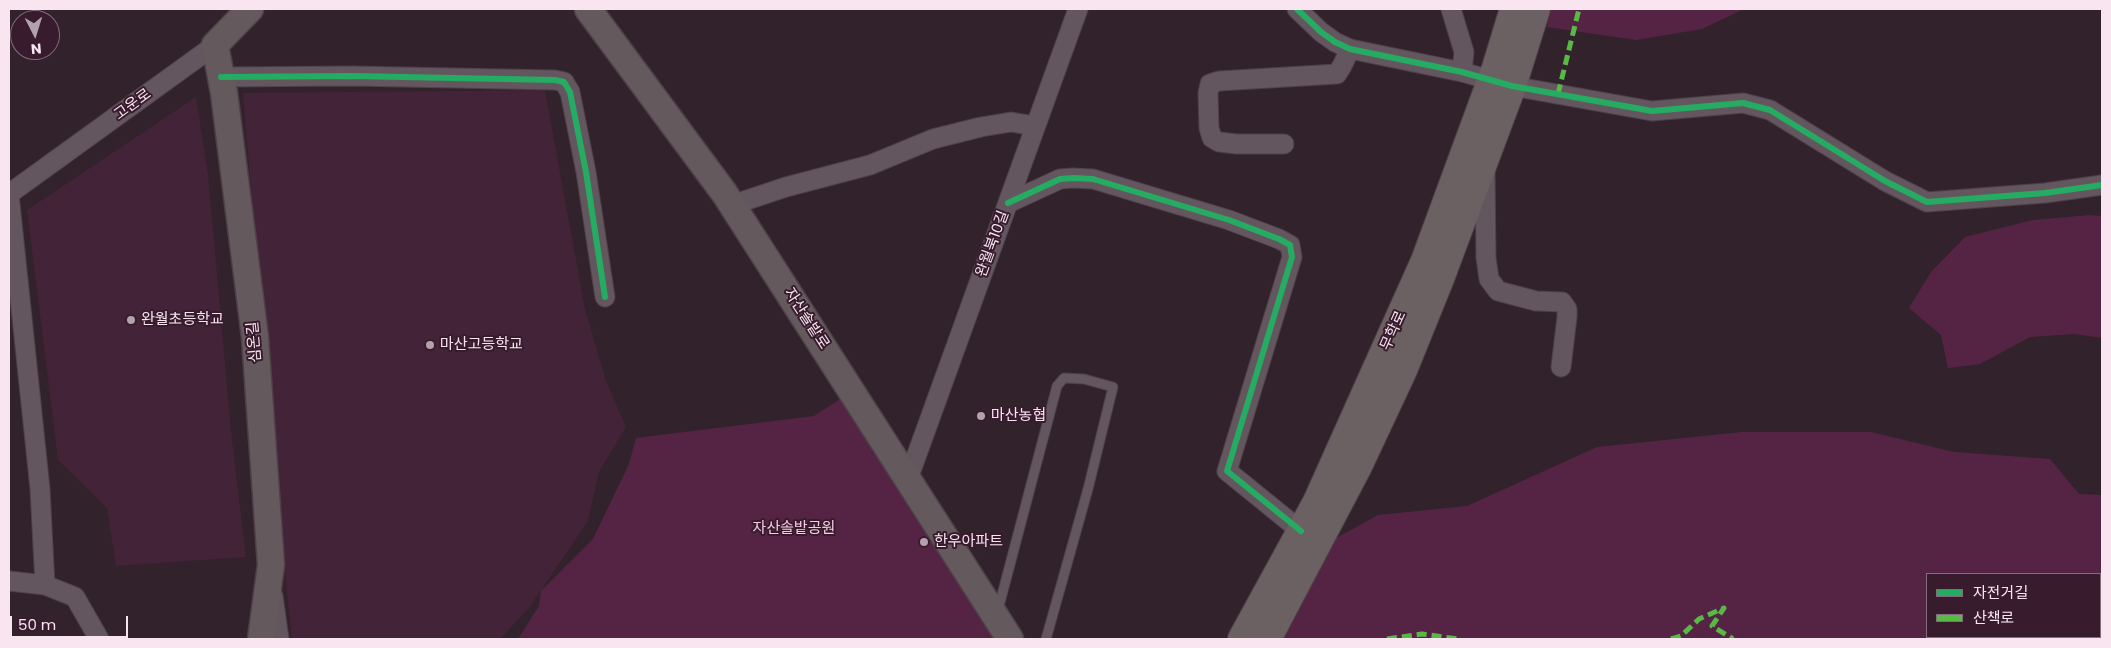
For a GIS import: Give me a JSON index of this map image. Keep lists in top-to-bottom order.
{
  "streets": {
    "main road": [
      "고운로",
      "자산솔밭로",
      "무학로",
      "심온길"
    ],
    "street": ["완월북10길"]
  },
  "crossings": [
    ["고운로", "심온길"],
    ["완월북10길", "자산솔밭로"]
  ],
  "parks": ["자산솔밭공원"],
  "places": [
    "완월초등학교",
    "마산고등학교",
    "마산농협",
    "한우아파트"
  ],
  "legend": ["자전거길", "산책로"],
  "scale_bar": "50 m",
  "north": "bottom"
}
